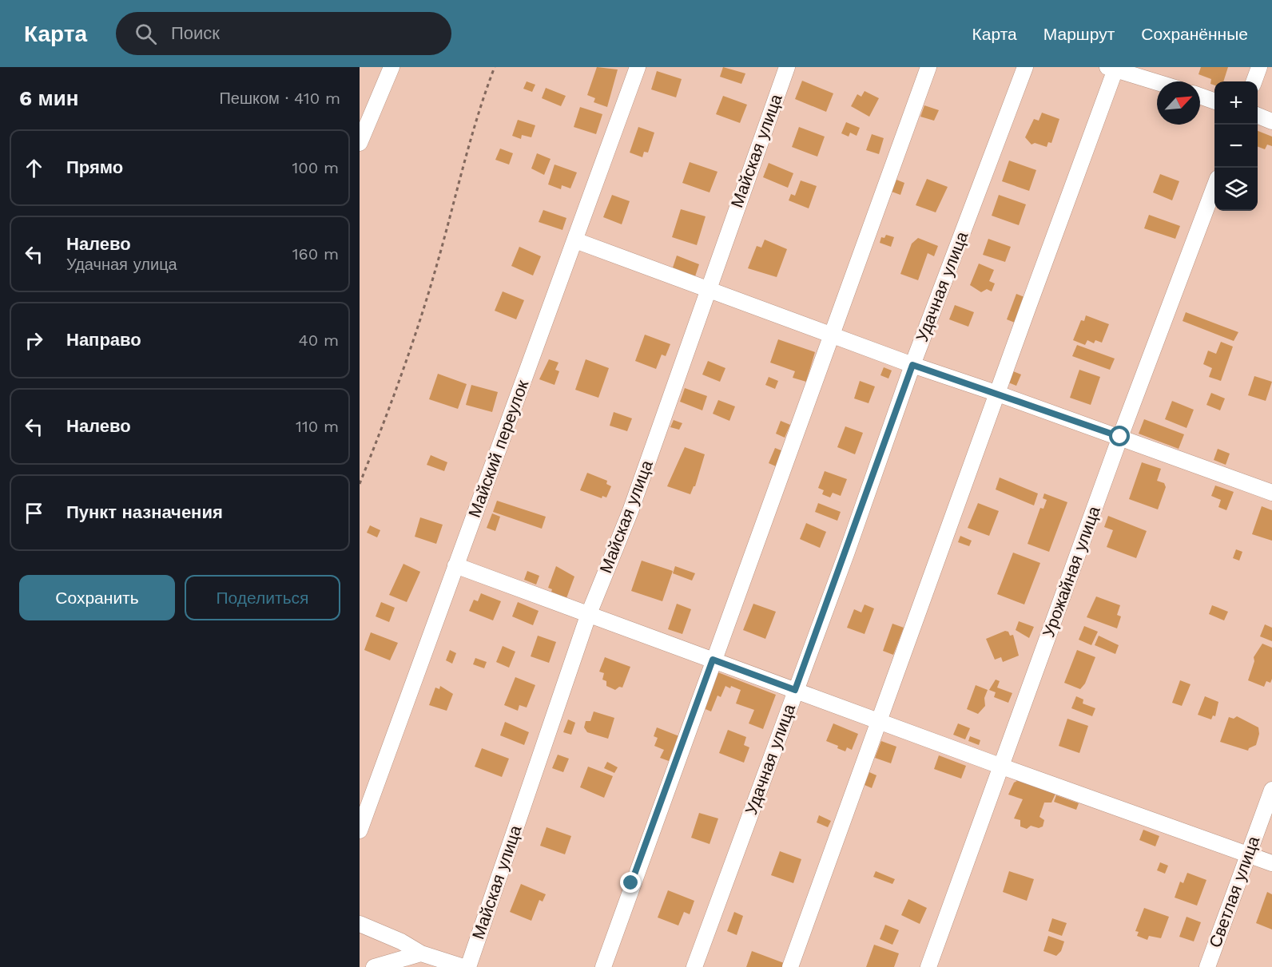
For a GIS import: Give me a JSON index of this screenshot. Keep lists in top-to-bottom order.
{
  "streets": {
    "street": [
      "Майская улица",
      "Удачная улица",
      "Майский переулок",
      "Урожайная улица",
      "Светлая улица"
    ]
  },
  "north": "top right",
  "page": {
    "header": "Карта",
    "search": "Поиск",
    "nav": ["Карта", "Маршрут", "Сохранённые"],
    "heading": ["6 мин", "Пешком · 410 m"],
    "map_buttons": ["+", "−"],
    "list": [
      ["Прямо", "100 m"],
      ["Налево", "Удачная улица", "160 m"],
      ["Направо", "40 m"],
      ["Налево", "110 m"],
      "Пункт назначения"
    ],
    "buttons": ["Сохранить", "Поделиться"]
  }
}
